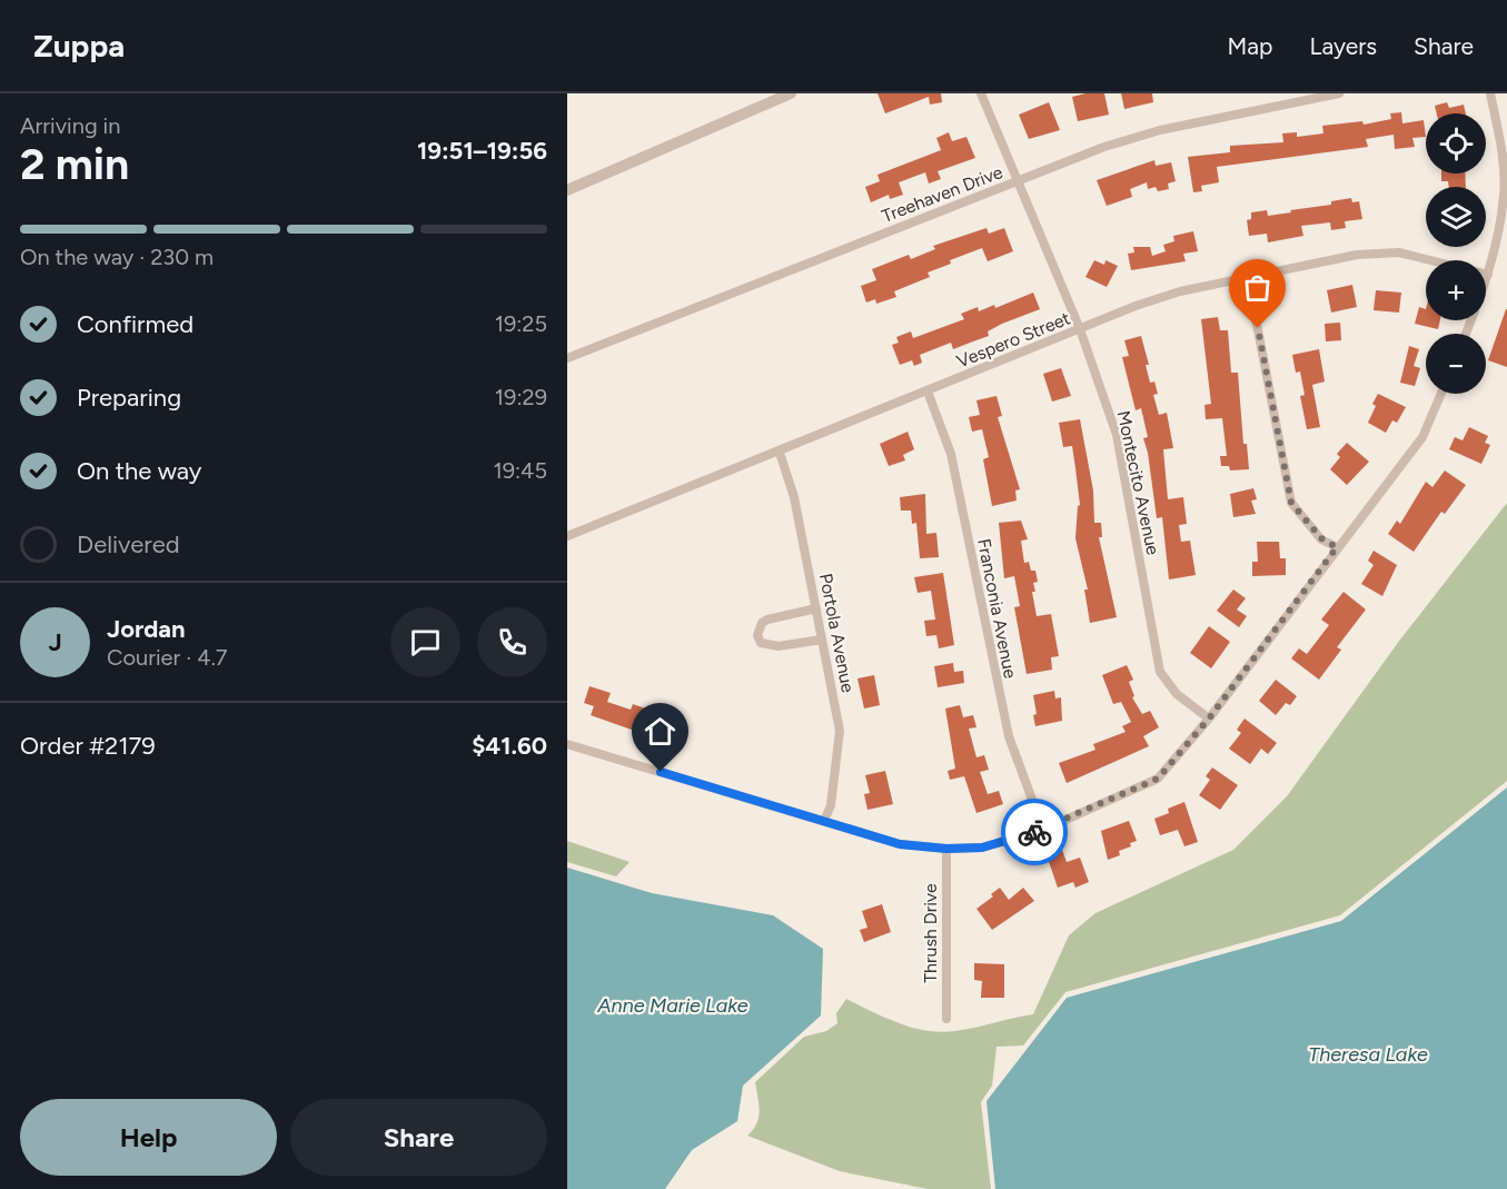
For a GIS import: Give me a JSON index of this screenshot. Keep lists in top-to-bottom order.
{
  "streets": {
    "street": [
      "Treehaven Drive",
      "Vespero Street",
      "Montecito Avenue",
      "Franconia Avenue",
      "Portola Avenue",
      "Thrush Drive"
    ]
  },
  "crossings": [
    ["Treehaven Drive", "Montecito Avenue"],
    ["Vespero Street", "Montecito Avenue"],
    ["Vespero Street", "Franconia Avenue"],
    ["Vespero Street", "Portola Avenue"]
  ],
  "water": ["Anne Marie Lake", "Theresa Lake"],
  "page": {
    "header": "Zuppa",
    "nav": ["Map", "Layers", "Share"],
    "heading": ["2 min", "Arriving in", "19:51–19:56"],
    "panel": [
      "Jordan",
      "Courier · 4.7",
      "Order #2179",
      "$41.60"
    ],
    "map_buttons": ["+", "−"],
    "bar": "On the way · 230 m",
    "list": [
      ["Confirmed", "19:25"],
      ["Preparing", "19:29"],
      ["On the way", "19:45"],
      "Delivered"
    ],
    "round": "J",
    "buttons": ["Help", "Share"]
  }
}
